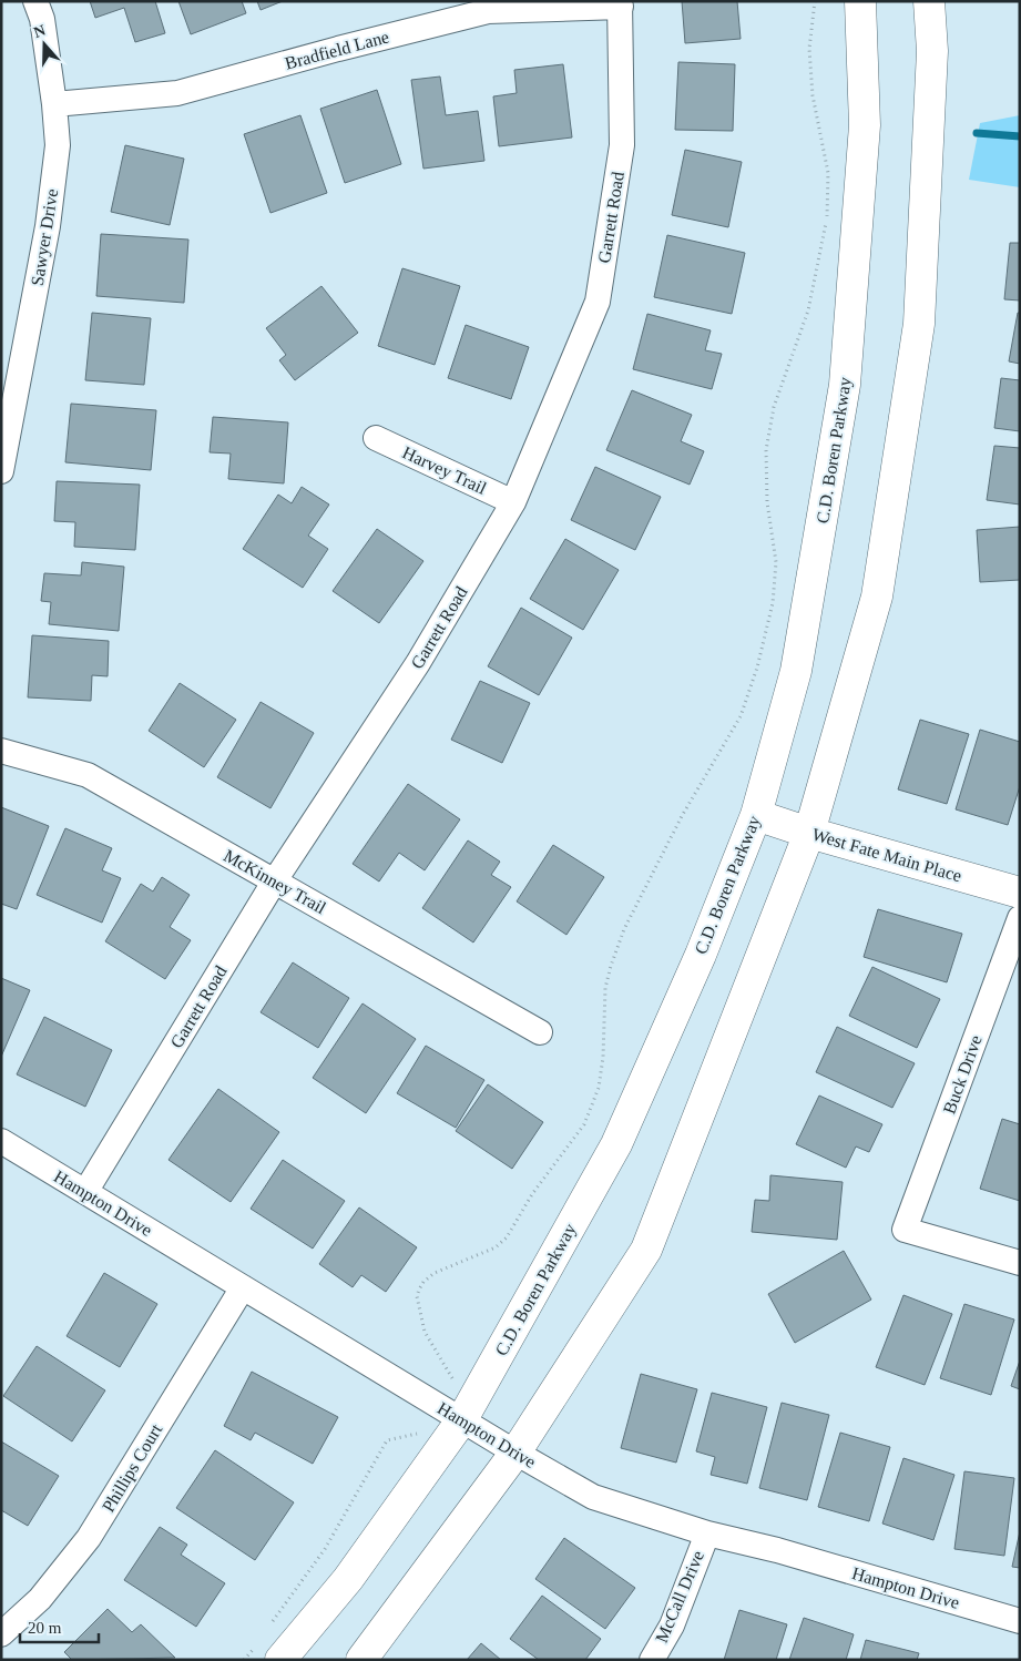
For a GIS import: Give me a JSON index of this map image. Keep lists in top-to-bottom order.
{
  "streets": {
    "street": [
      "Bradfield Lane",
      "Garrett Road",
      "Sawyer Drive",
      "C.D. Boren Parkway",
      "Harvey Trail",
      "West Fate Main Place",
      "McKinney Trail",
      "Buck Drive",
      "Hampton Drive",
      "Phillips Court",
      "McCall Drive"
    ]
  },
  "crossings": [
    ["Bradfield Lane", "Garrett Road"],
    ["Bradfield Lane", "Sawyer Drive"],
    ["Garrett Road", "Harvey Trail"],
    ["Garrett Road", "McKinney Trail"],
    ["Garrett Road", "Hampton Drive"],
    ["C.D. Boren Parkway", "West Fate Main Place"],
    ["C.D. Boren Parkway", "Hampton Drive"],
    ["Hampton Drive", "Phillips Court"],
    ["Hampton Drive", "McCall Drive"]
  ],
  "scale_bar": "20 m",
  "north": "top"
}
